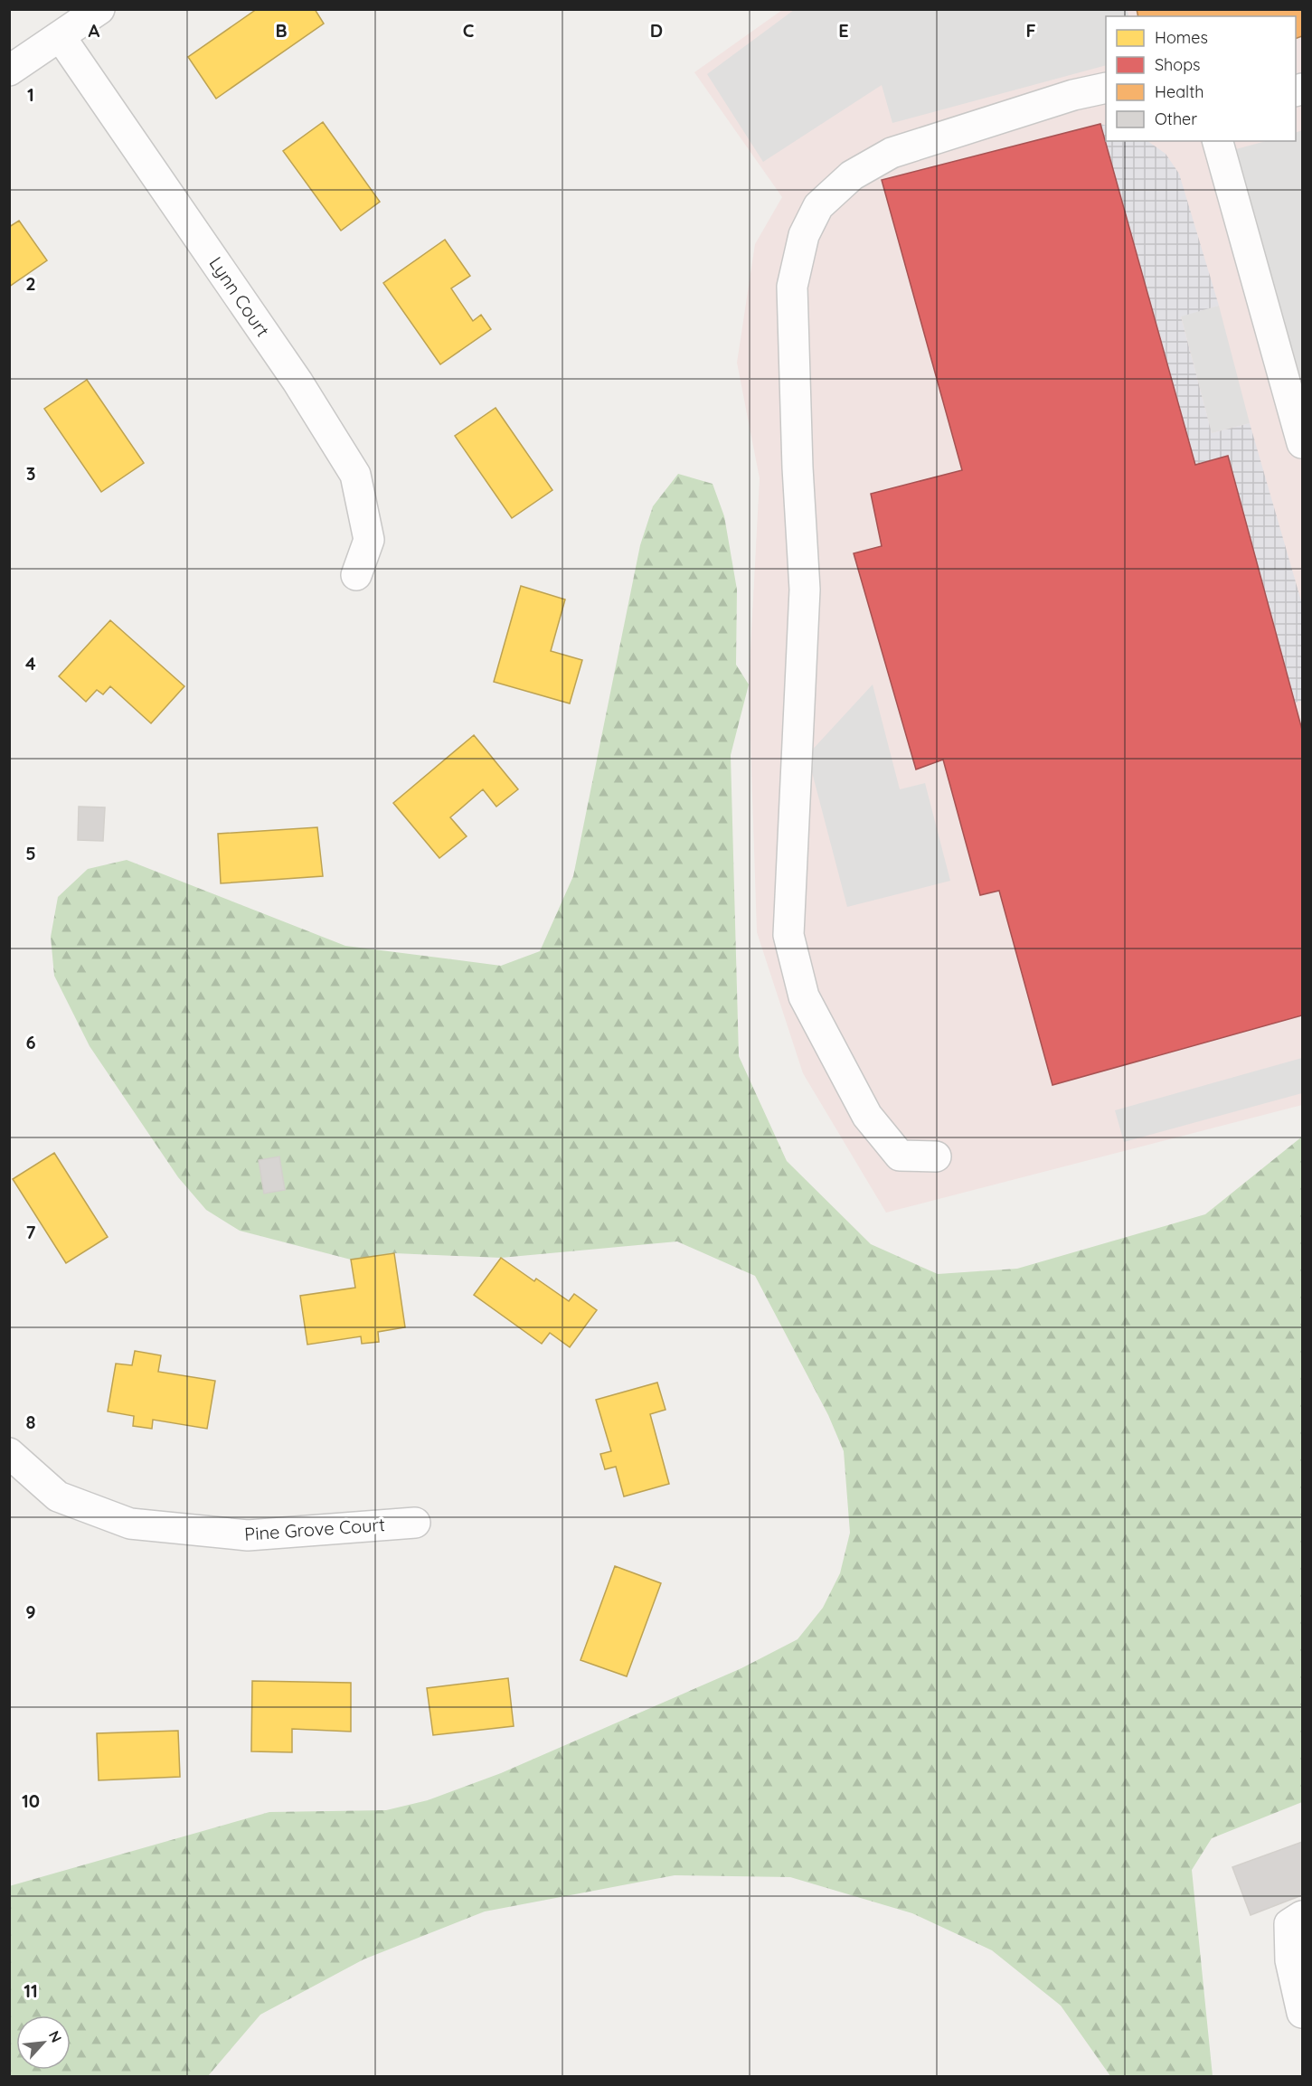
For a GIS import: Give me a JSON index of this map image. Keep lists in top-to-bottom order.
{
  "streets": {
    "street": ["Lynn Court", "Pine Grove Court"]
  },
  "legend": [
    "Homes",
    "Shops",
    "Health",
    "Other"
  ],
  "north": "top right",
  "grid": {
    "columns": [
      "A",
      "B",
      "C",
      "D",
      "E",
      "F"
    ],
    "rows": [
      "1",
      "2",
      "3",
      "4",
      "5",
      "6",
      "7",
      "8",
      "9",
      "10",
      "11"
    ]
  }
}
